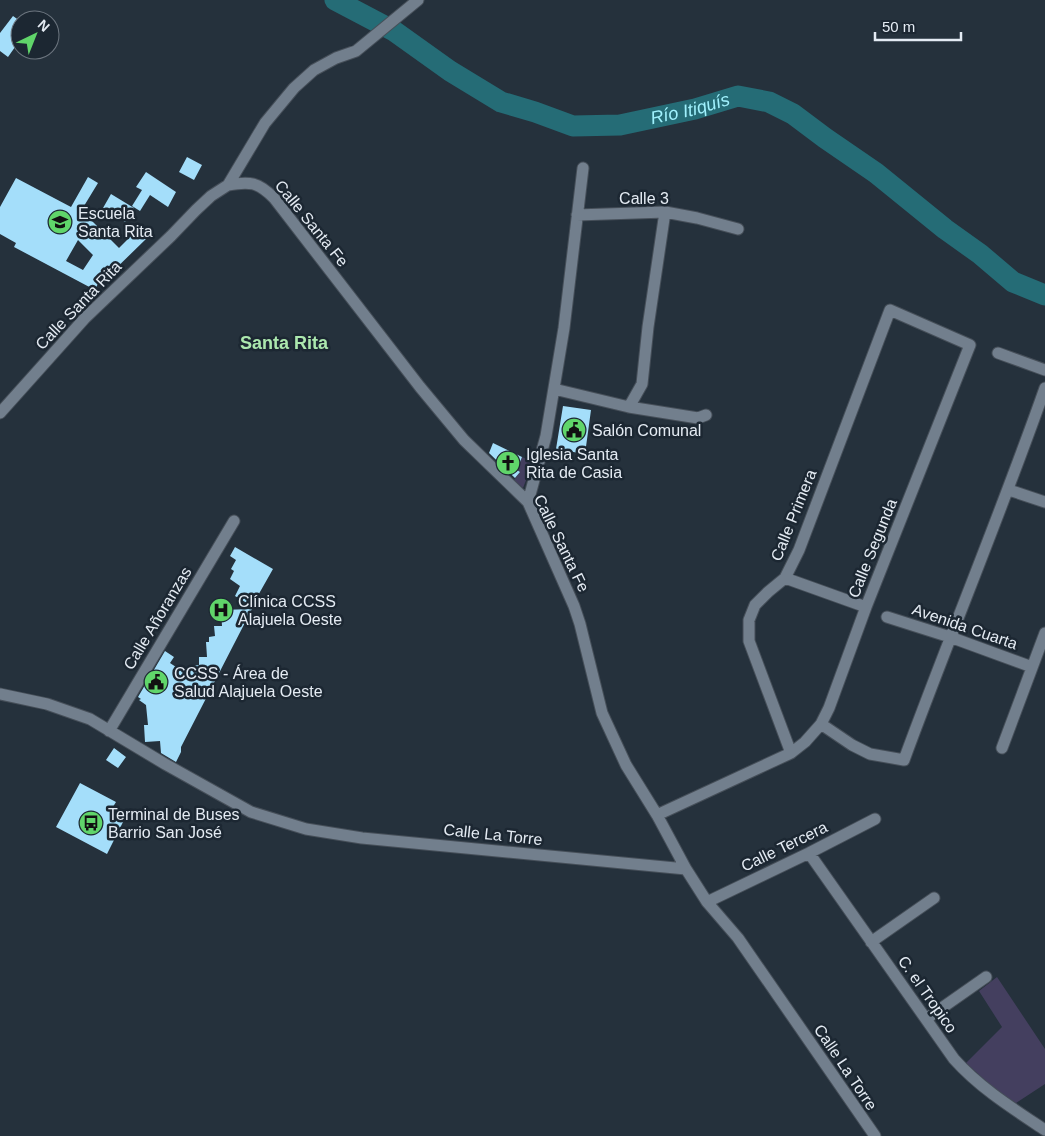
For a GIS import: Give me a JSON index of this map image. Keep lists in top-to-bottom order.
{
  "streets": {
    "street": [
      "Calle 3",
      "Calle Santa Fe",
      "Calle Santa Rita",
      "Calle Primera",
      "Calle Segunda",
      "Calle Añoranzas",
      "Avenida Cuarta",
      "Calle La Torre",
      "Calle Tercera",
      "C. el Tropico"
    ]
  },
  "crossings": [
    ["Calle Santa Fe", "Calle Santa Rita"],
    ["Calle Santa Fe", "Calle La Torre"],
    ["Calle Primera", "Calle Segunda"],
    ["Calle Añoranzas", "Calle La Torre"],
    ["Calle La Torre", "Calle Tercera"],
    ["Calle Tercera", "C. el Tropico"]
  ],
  "districts": ["Santa Rita"],
  "water": ["Río Itiquís"],
  "places": {
    "school or university": ["Escuela Santa Rita"],
    "public building": ["Salón Comunal", "CCSS - Área de Salud Alajuela Oeste"],
    "church": ["Iglesia Santa Rita de Casia"],
    "hospital": ["Clínica CCSS Alajuela Oeste"],
    "bus stop": ["Terminal de Buses Barrio San José"]
  },
  "scale_bar": "50 m",
  "north": "top right"
}
